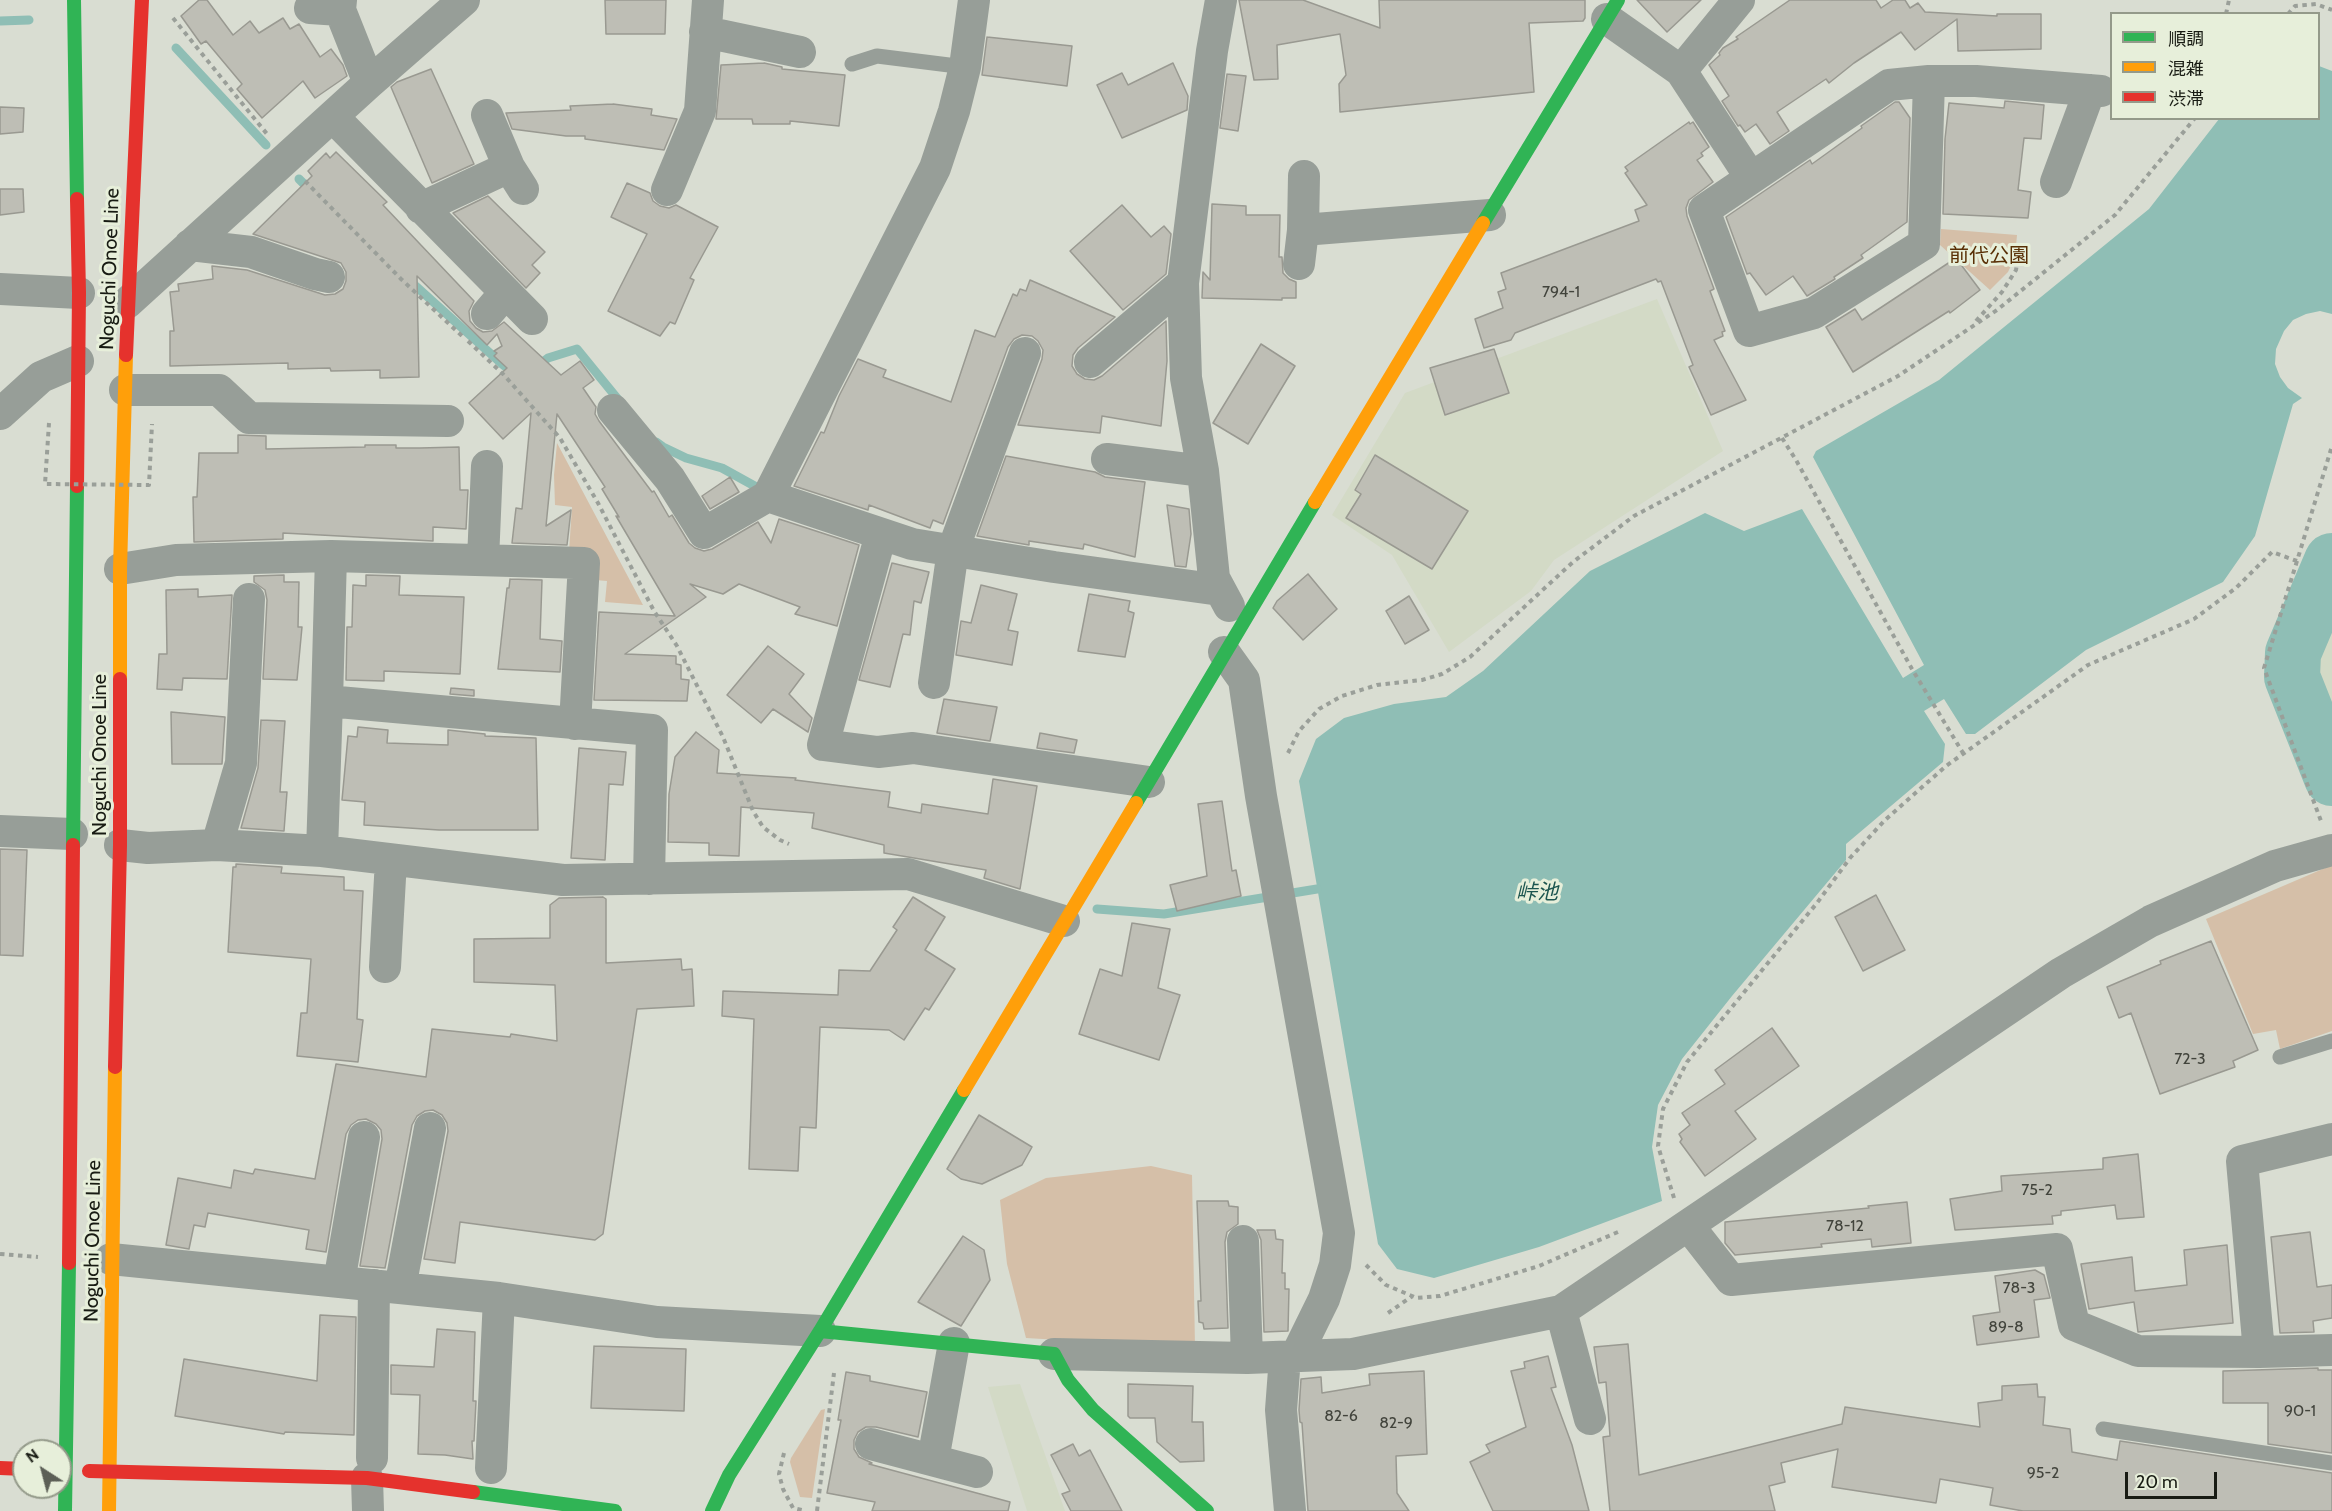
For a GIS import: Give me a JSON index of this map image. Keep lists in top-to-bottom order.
{
  "streets": {
    "main road": ["Noguchi Onoe Line"]
  },
  "water": ["峠池"],
  "parks": ["前代公園"],
  "house_numbers": [
    "794-1",
    "72-3",
    "75-2",
    "78-12",
    "78-3",
    "89-8",
    "90-1",
    "82-6",
    "82-9",
    "95-2"
  ],
  "legend": ["順調", "混雑", "渋滞"],
  "scale_bar": "20 m",
  "north": "top left"
}
